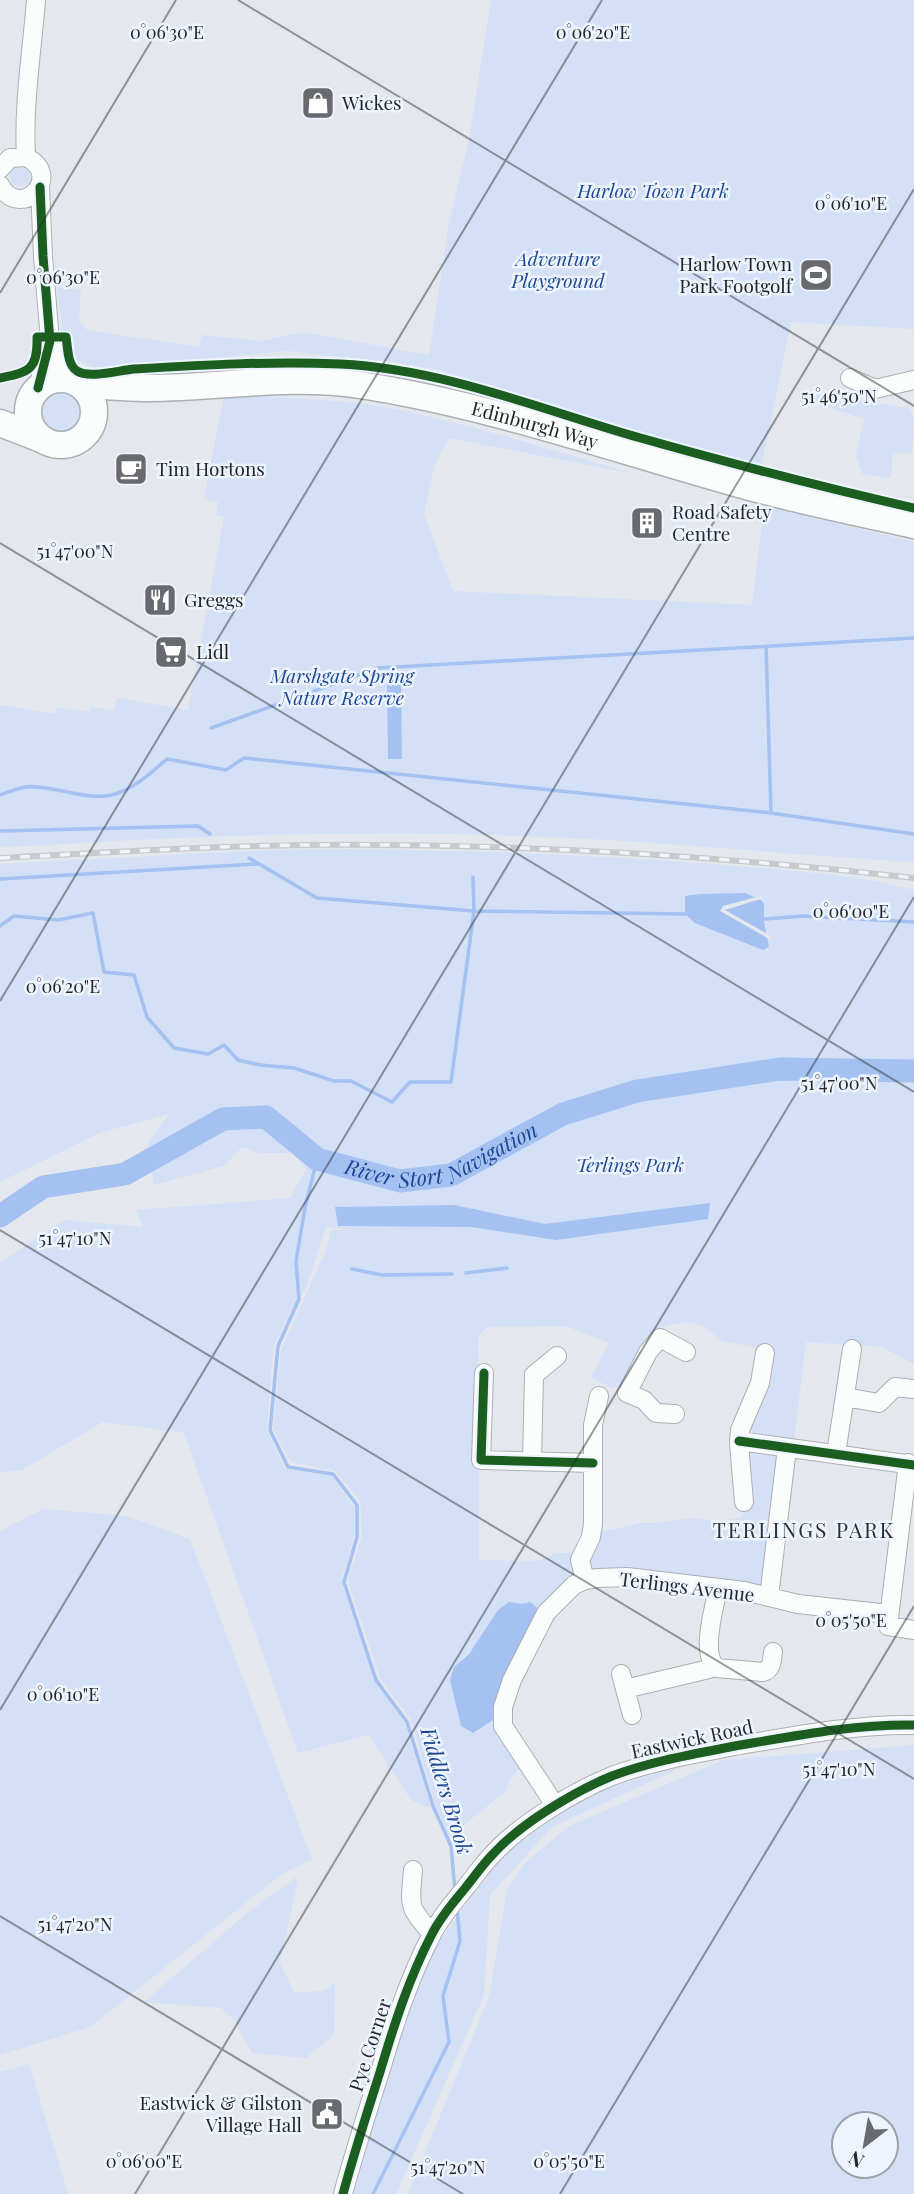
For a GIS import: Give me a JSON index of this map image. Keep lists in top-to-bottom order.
{
  "streets": {
    "highway": ["Edinburgh Way"],
    "street": ["Terlings Avenue", "Eastwick Road", "Pye Corner"]
  },
  "crossings": [
    ["Eastwick Road", "Pye Corner"]
  ],
  "districts": ["TERLINGS PARK"],
  "water": ["River Stort Navigation", "Fiddlers Brook"],
  "parks": [
    "Harlow Town Park",
    "Adventure Playground",
    "Marshgate Spring Nature Reserve",
    "Terlings Park"
  ],
  "places": {
    "shop": ["Wickes"],
    "sports": ["Harlow Town Park Footgolf"],
    "cafe": ["Tim Hortons"],
    "building": ["Road Safety Centre"],
    "restaurant": ["Greggs"],
    "supermarket": ["Lidl"],
    "public building": ["Eastwick & Gilston Village Hall"]
  },
  "north": "bottom left",
  "coordinates": [
    "0°06'30\"E",
    "0°06'20\"E",
    "0°06'10\"E",
    "51°46'50\"N",
    "51°47'00\"N",
    "0°06'00\"E",
    "51°47'10\"N",
    "0°05'50\"E",
    "51°47'20\"N"
  ]
}
